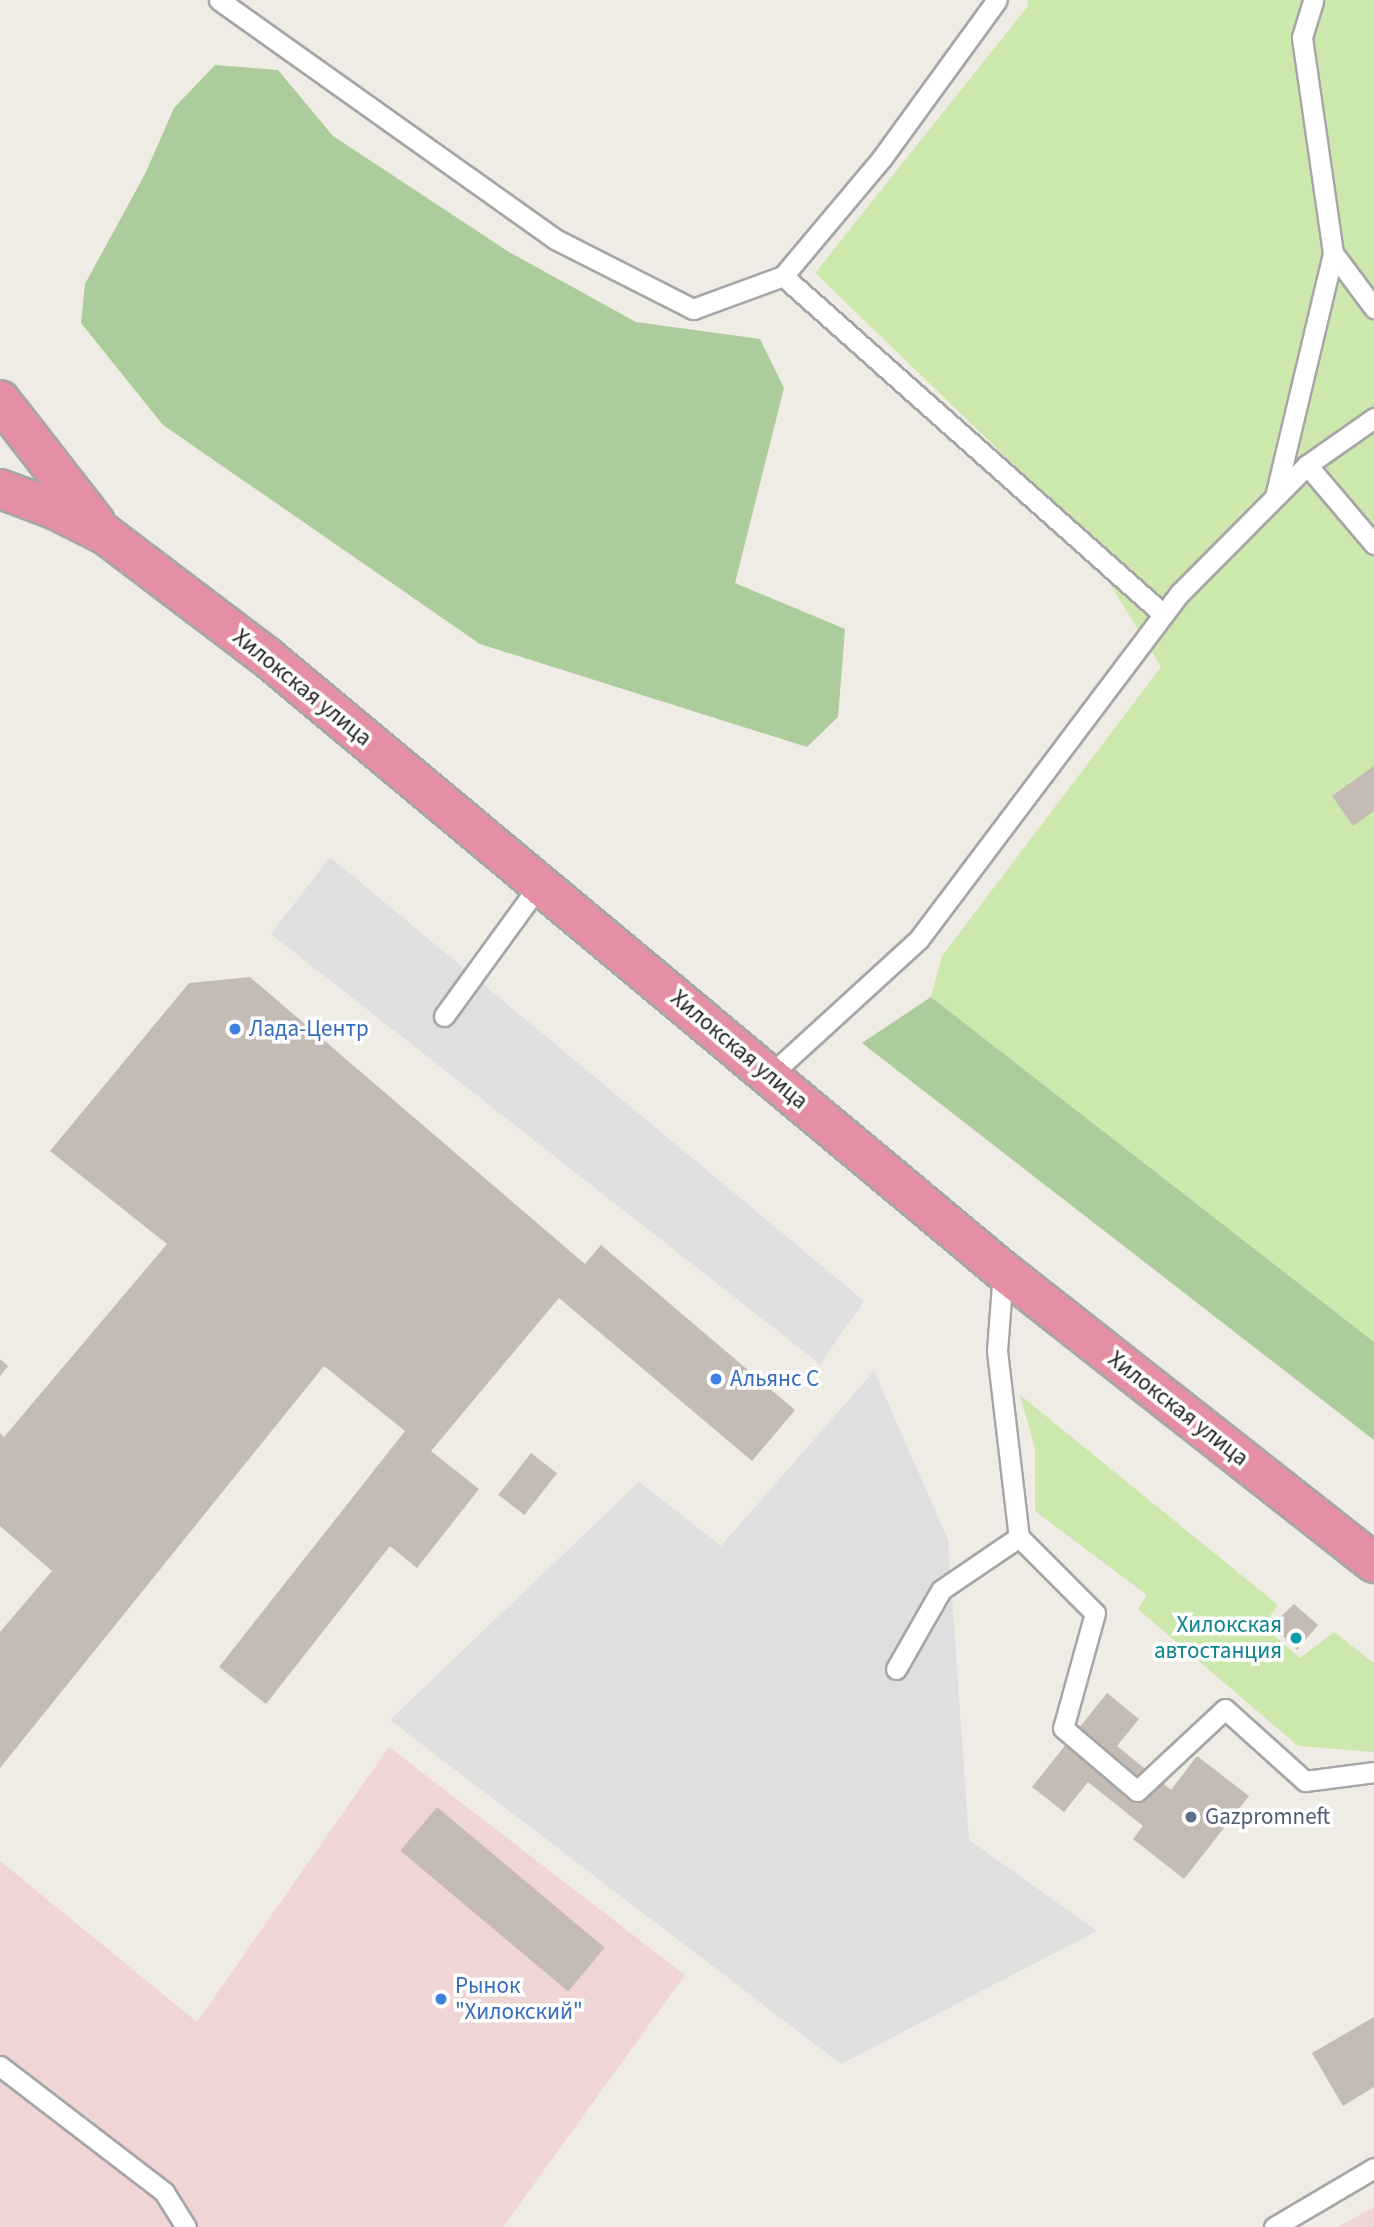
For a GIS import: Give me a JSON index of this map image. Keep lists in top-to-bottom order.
{
  "streets": {
    "highway": ["Хилокская улица"]
  },
  "places": [
    "Лада-Центр",
    "Альянс С",
    "Хилокская автостанция",
    "Gazpromneft",
    "Рынок \"Хилокский\""
  ]
}
